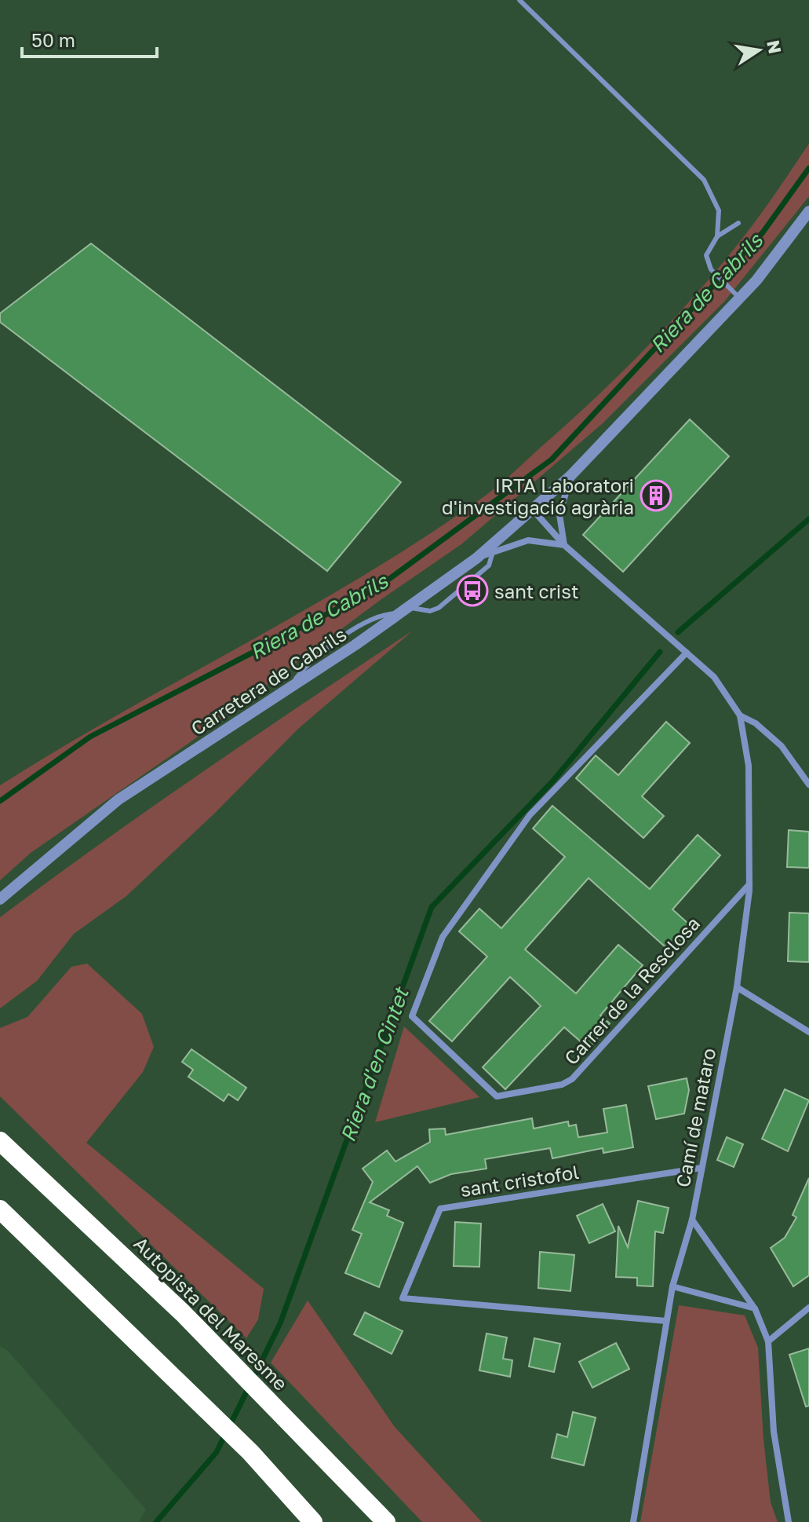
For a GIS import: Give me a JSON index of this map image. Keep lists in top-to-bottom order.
{
  "streets": {
    "highway": ["Autopista del Maresme"],
    "street": [
      "Carretera de Cabrils",
      "Carrer de la Resclosa",
      "Camí de mataro",
      "sant cristofol"
    ]
  },
  "crossings": [
    ["Carrer de la Resclosa", "Camí de mataro"],
    ["Camí de mataro", "sant cristofol"]
  ],
  "water": ["Riera de Cabrils", "Riera d'en Cintet"],
  "places": {
    "building": ["IRTA Laboratori d'investigació agrària"],
    "bus stop": ["sant crist"]
  },
  "scale_bar": "50 m",
  "north": "right"
}
